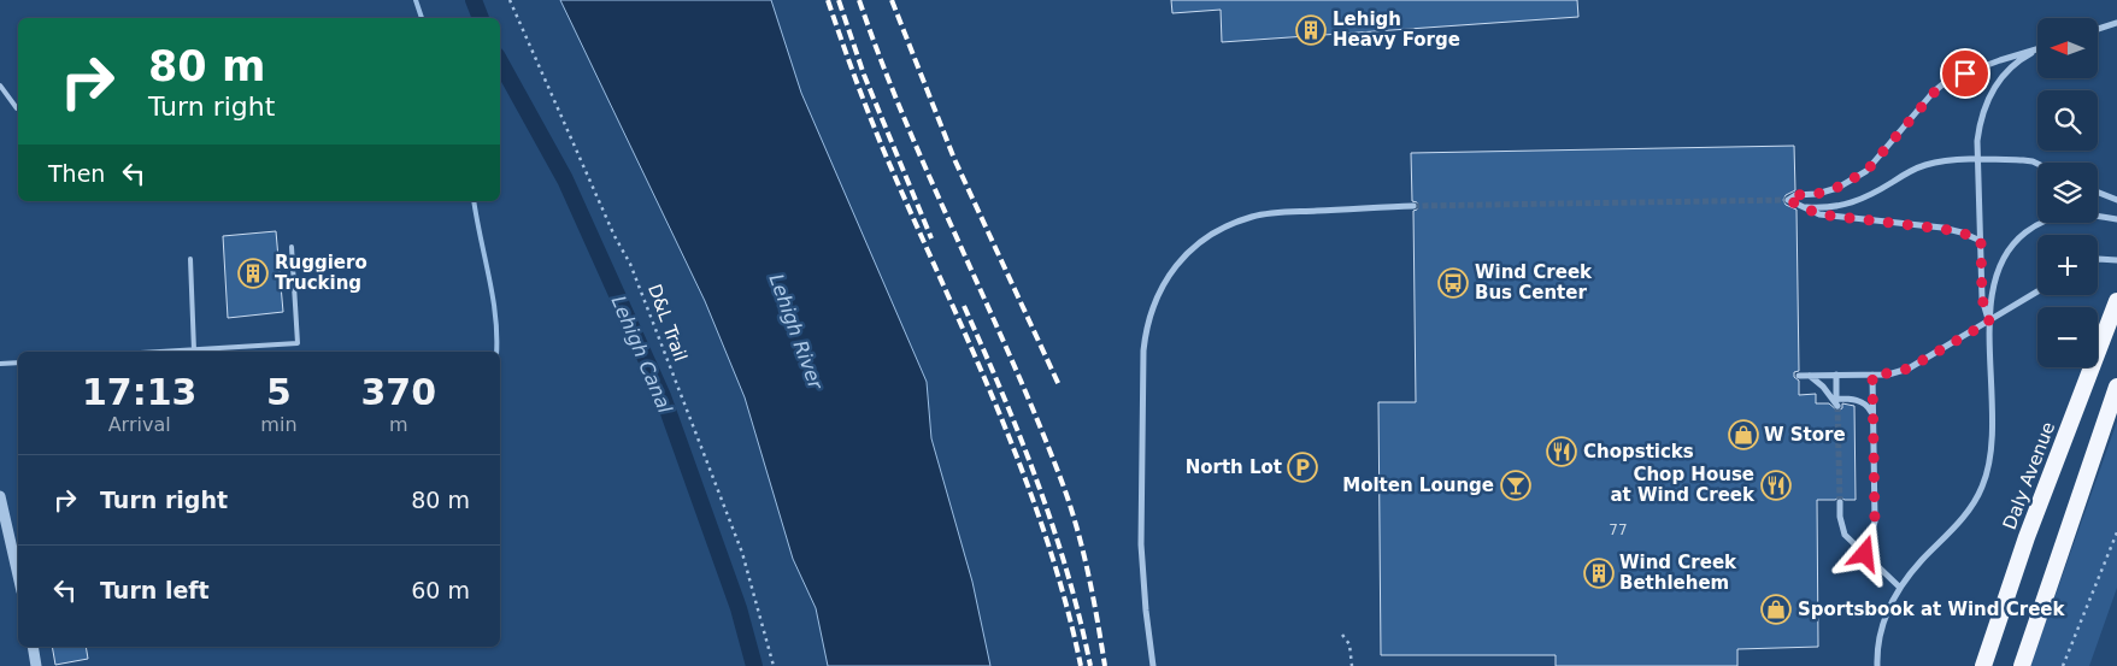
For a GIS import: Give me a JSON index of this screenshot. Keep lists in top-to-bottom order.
{
  "streets": {
    "highway": ["Daly Avenue"],
    "path": ["D&L Trail"]
  },
  "water": ["Lehigh River", "Lehigh Canal"],
  "places": {
    "building": ["Lehigh Heavy Forge", "Ruggiero Trucking", "Wind Creek Bethlehem"],
    "bus stop": ["Wind Creek Bus Center"],
    "shop": ["W Store", "Sportsbook at Wind Creek"],
    "restaurant": ["Chopsticks", "Chop House at Wind Creek"],
    "parking": ["North Lot"],
    "bar": ["Molten Lounge"]
  },
  "house_numbers": ["77"],
  "north": "left",
  "page": {
    "map_buttons": ["+", "−"],
    "turn": ["80 m", "Turn right"],
    "then": "Then",
    "eta": [
      "17:13",
      "Arrival",
      "5",
      "min",
      "370",
      "m"
    ],
    "list": [
      {
        "name": "Turn right",
        "value": "80 m"
      },
      {
        "name": "Turn left",
        "value": "60 m"
      }
    ]
  }
}
